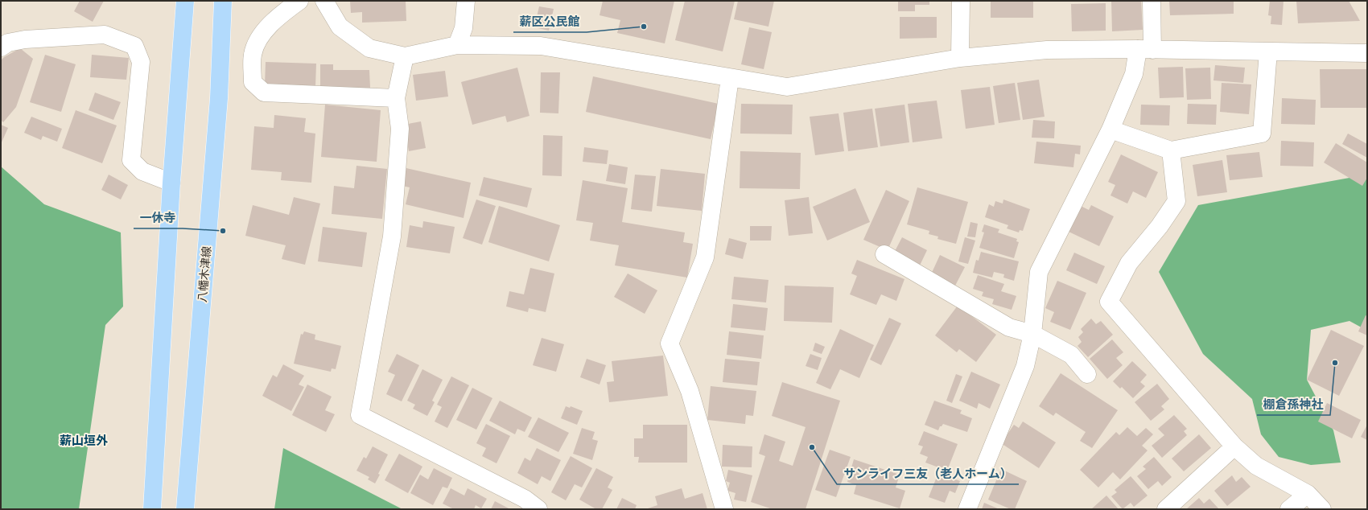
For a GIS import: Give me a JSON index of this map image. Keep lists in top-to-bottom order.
{
  "streets": {
    "main road": ["八幡木津線"]
  },
  "districts": ["薪山垣外"],
  "places": [
    "薪区公民館",
    "一休寺",
    "棚倉孫神社",
    "サンライフ三友（老人ホーム）"
  ]
}
